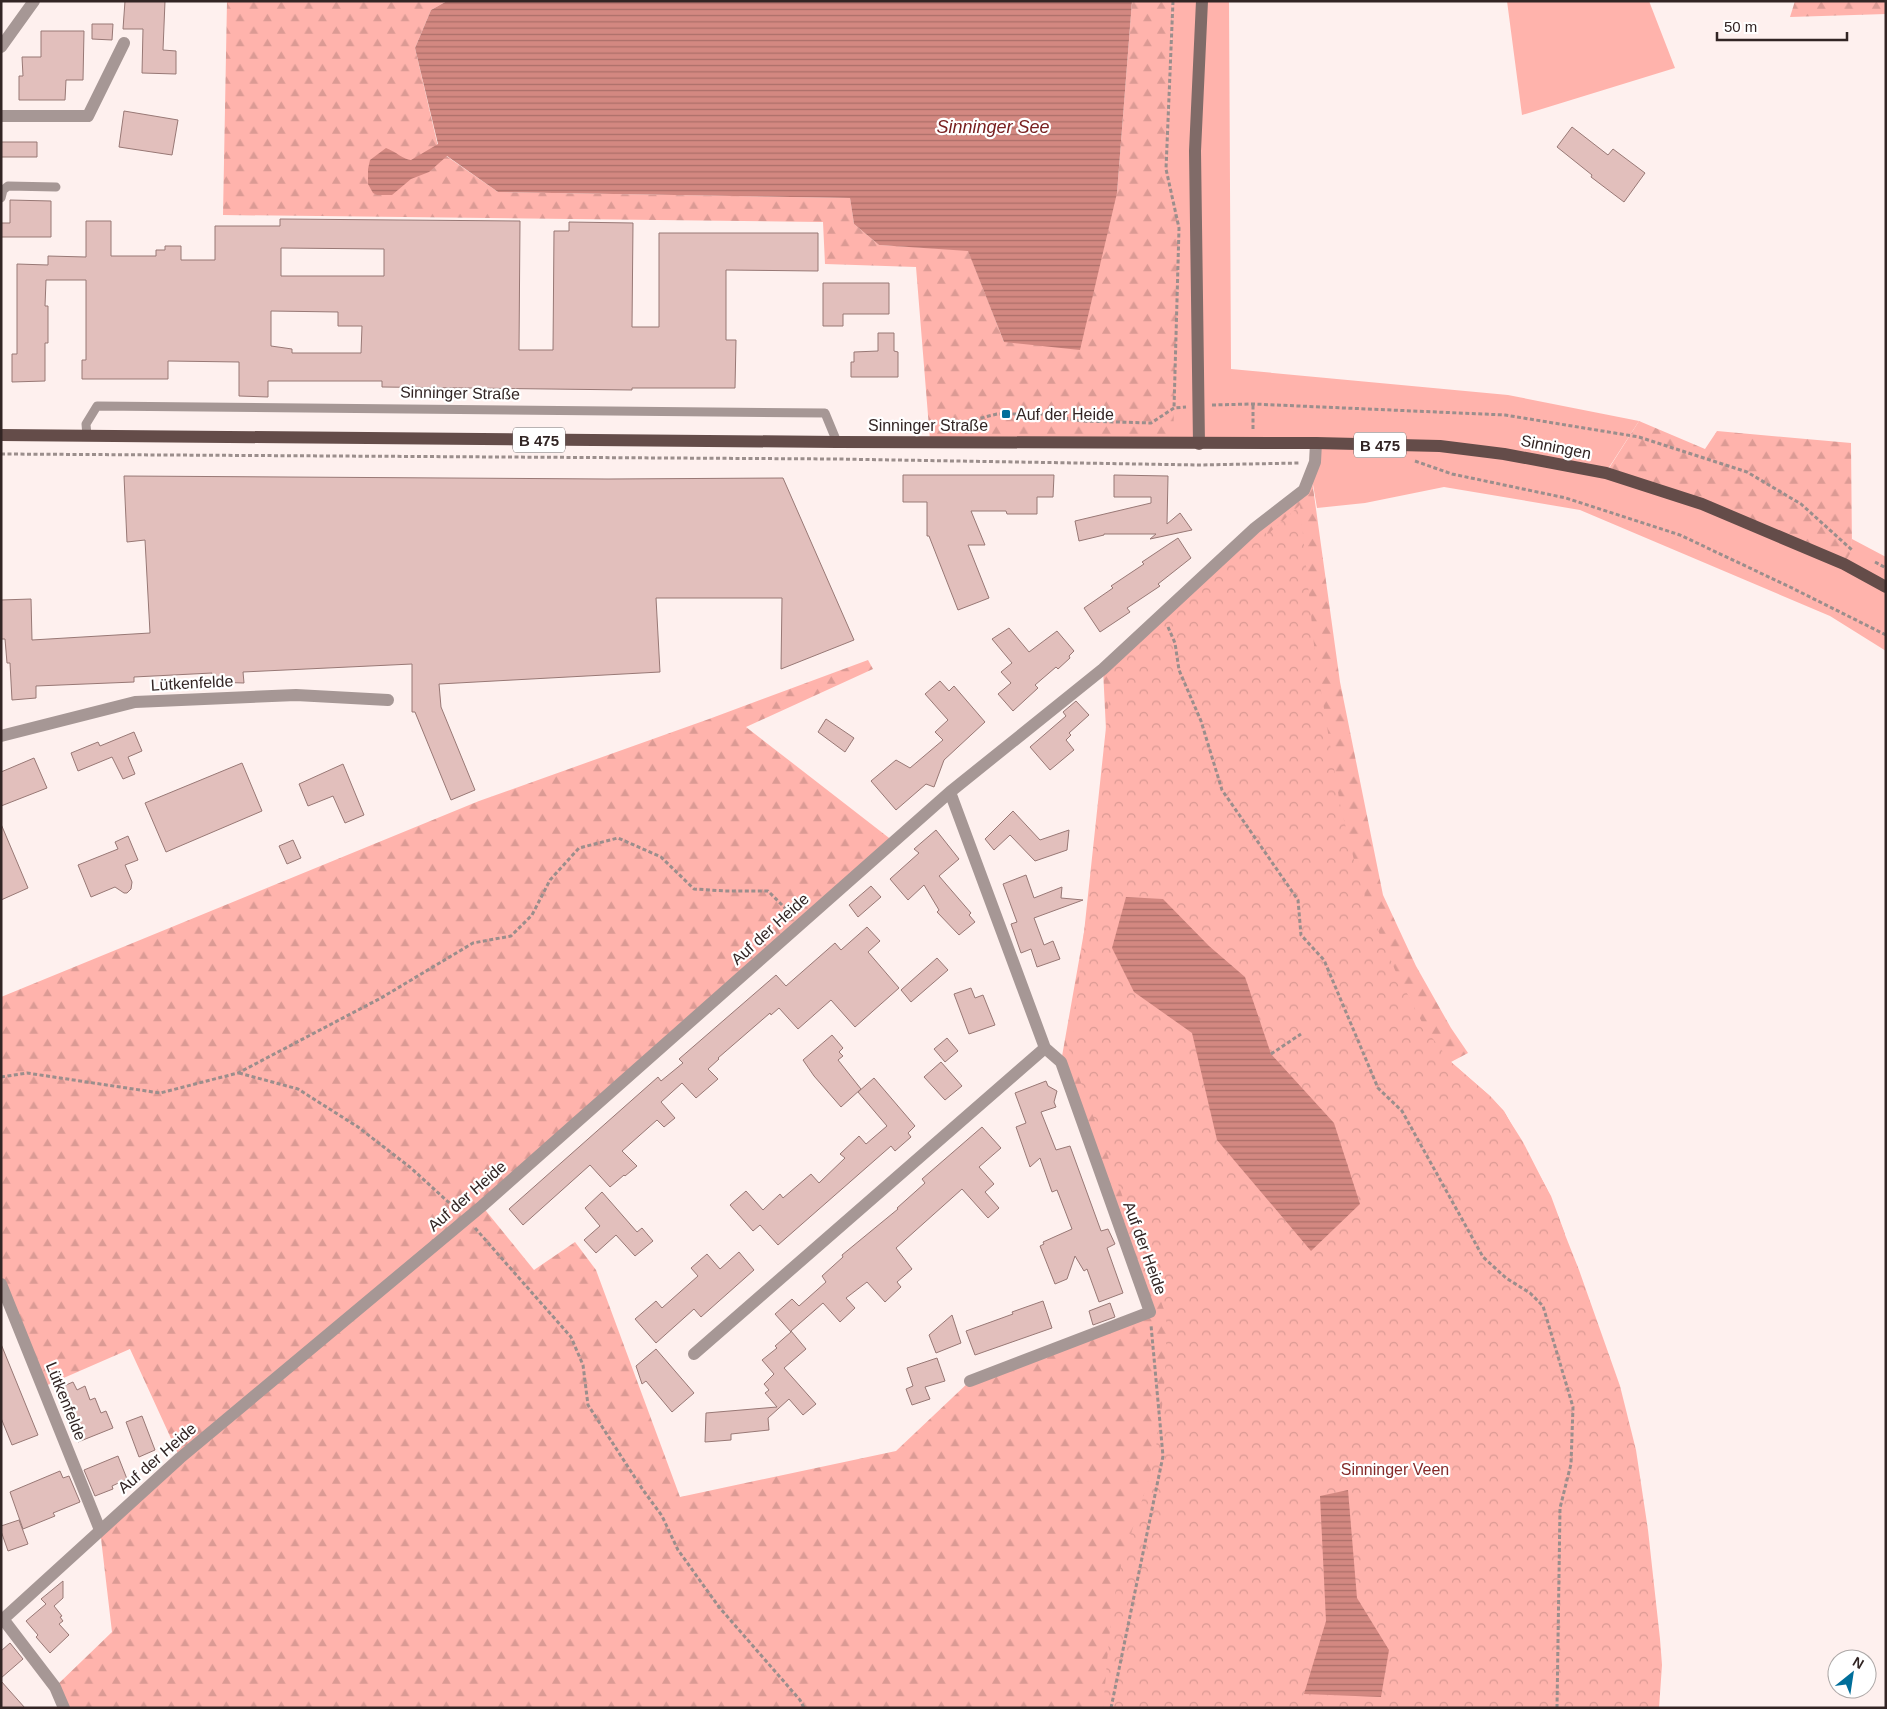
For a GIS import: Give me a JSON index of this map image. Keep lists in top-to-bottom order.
{
  "streets": {
    "main road": ["Sinninger Straße", "B 475", "Sinningen"],
    "street": ["Lütkenfelde", "Auf der Heide"]
  },
  "crossings": [
    ["Sinninger Straße", "Sinningen"],
    ["Sinningen", "Auf der Heide"],
    ["Lütkenfelde", "Auf der Heide"]
  ],
  "water": ["Sinninger See"],
  "parks": ["Sinninger Veen"],
  "places": {
    "transit": ["Auf der Heide"]
  },
  "scale_bar": "50 m",
  "north": "top right"
}
